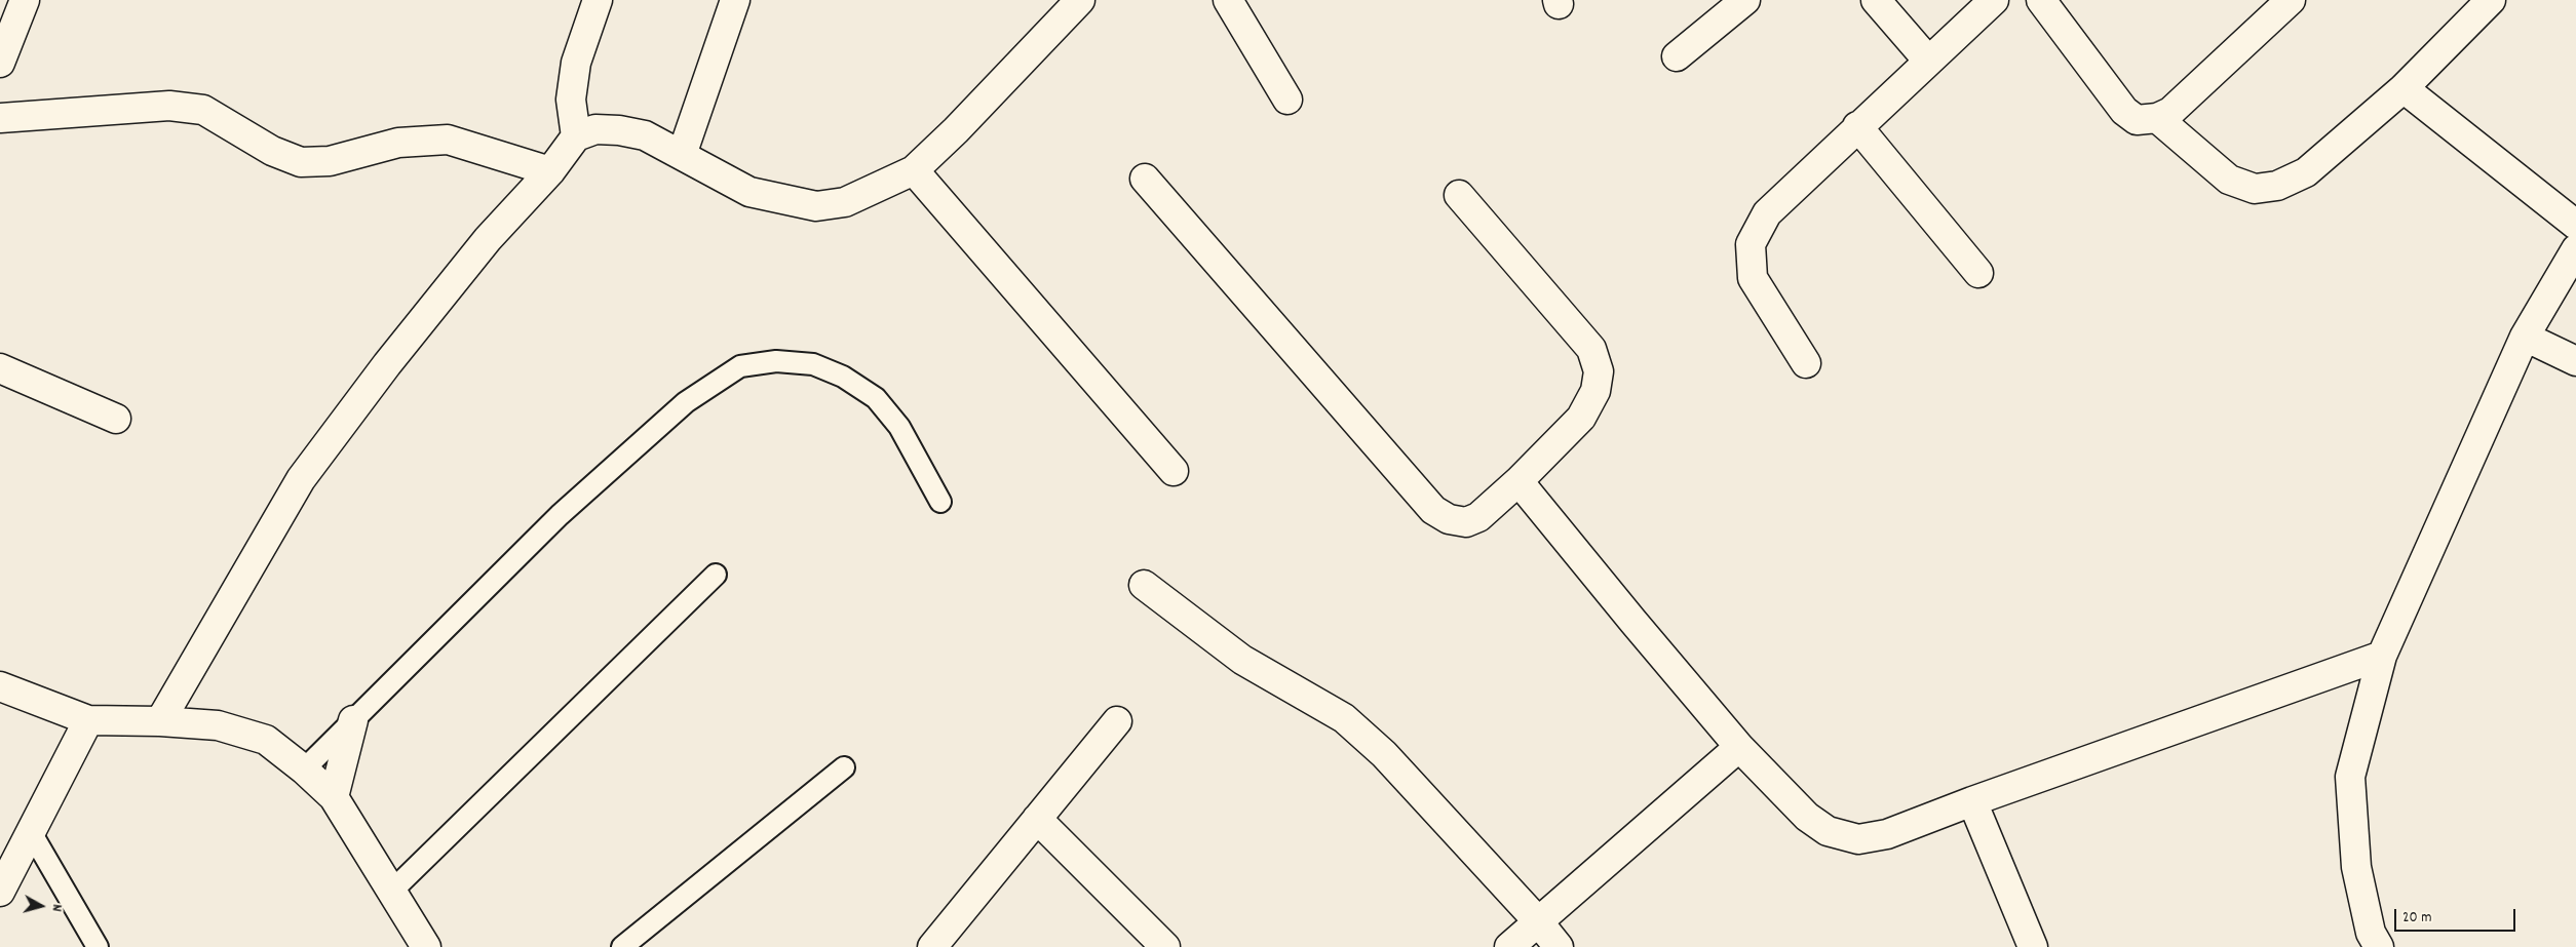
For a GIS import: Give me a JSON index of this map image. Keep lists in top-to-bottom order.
{
  "scale_bar": "20 m",
  "north": "right"
}
